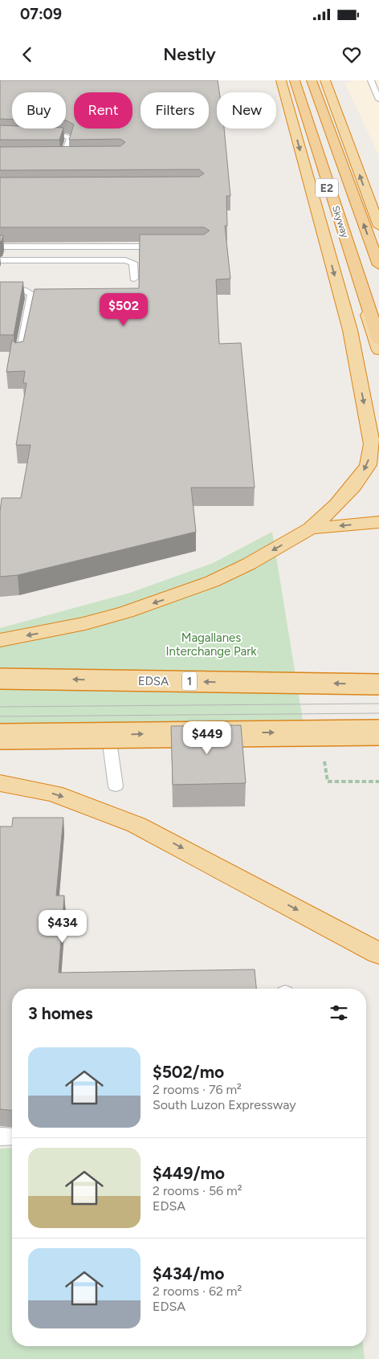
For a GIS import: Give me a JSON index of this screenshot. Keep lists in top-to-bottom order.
{
  "streets": {
    "highway": [
      "E2",
      "Skyway",
      "EDSA",
      "1"
    ]
  },
  "crossings": [
    ["E2", "Skyway"]
  ],
  "parks": ["Magallanes Interchange Park"],
  "page": {
    "status": "07:09",
    "header": "Nestly",
    "chip": [
      "Buy",
      "Rent",
      "Filters",
      "New"
    ],
    "price": ["$502", "$449", "$434"],
    "heading": "3 homes",
    "list": [
      {
        "name": "$502/mo",
        "note": "2 rooms · 76 m² · South Luzon Expressway"
      },
      {
        "name": "$449/mo",
        "note": "2 rooms · 56 m² · EDSA"
      },
      {
        "name": "$434/mo",
        "note": "2 rooms · 62 m² · EDSA"
      }
    ]
  }
}
